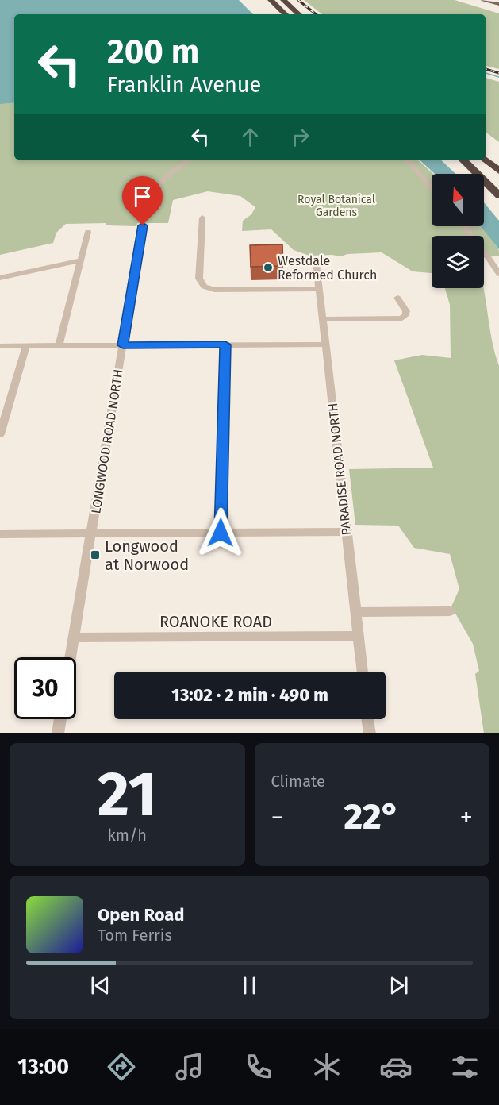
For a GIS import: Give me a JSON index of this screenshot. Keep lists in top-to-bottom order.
{
  "streets": {
    "street": ["LONGWOOD ROAD NORTH", "PARADISE ROAD NORTH", "ROANOKE ROAD"]
  },
  "crossings": [
    ["LONGWOOD ROAD NORTH", "ROANOKE ROAD"],
    ["PARADISE ROAD NORTH", "ROANOKE ROAD"]
  ],
  "parks": ["Royal Botanical Gardens"],
  "places": {
    "other": ["Westdale Reformed Church"],
    "transit": ["Longwood at Norwood"]
  },
  "north": "top",
  "page": {
    "turn": ["200 m", "Franklin Avenue"],
    "limit": "30",
    "trip": "13:02 · 2 min · 490 m",
    "tile": [
      ["21", "km/h"],
      "Climate"
    ],
    "heat": ["−", "22°", "+"],
    "song": ["Open Road", "Tom Ferris"],
    "tabs": "13:00"
  }
}
